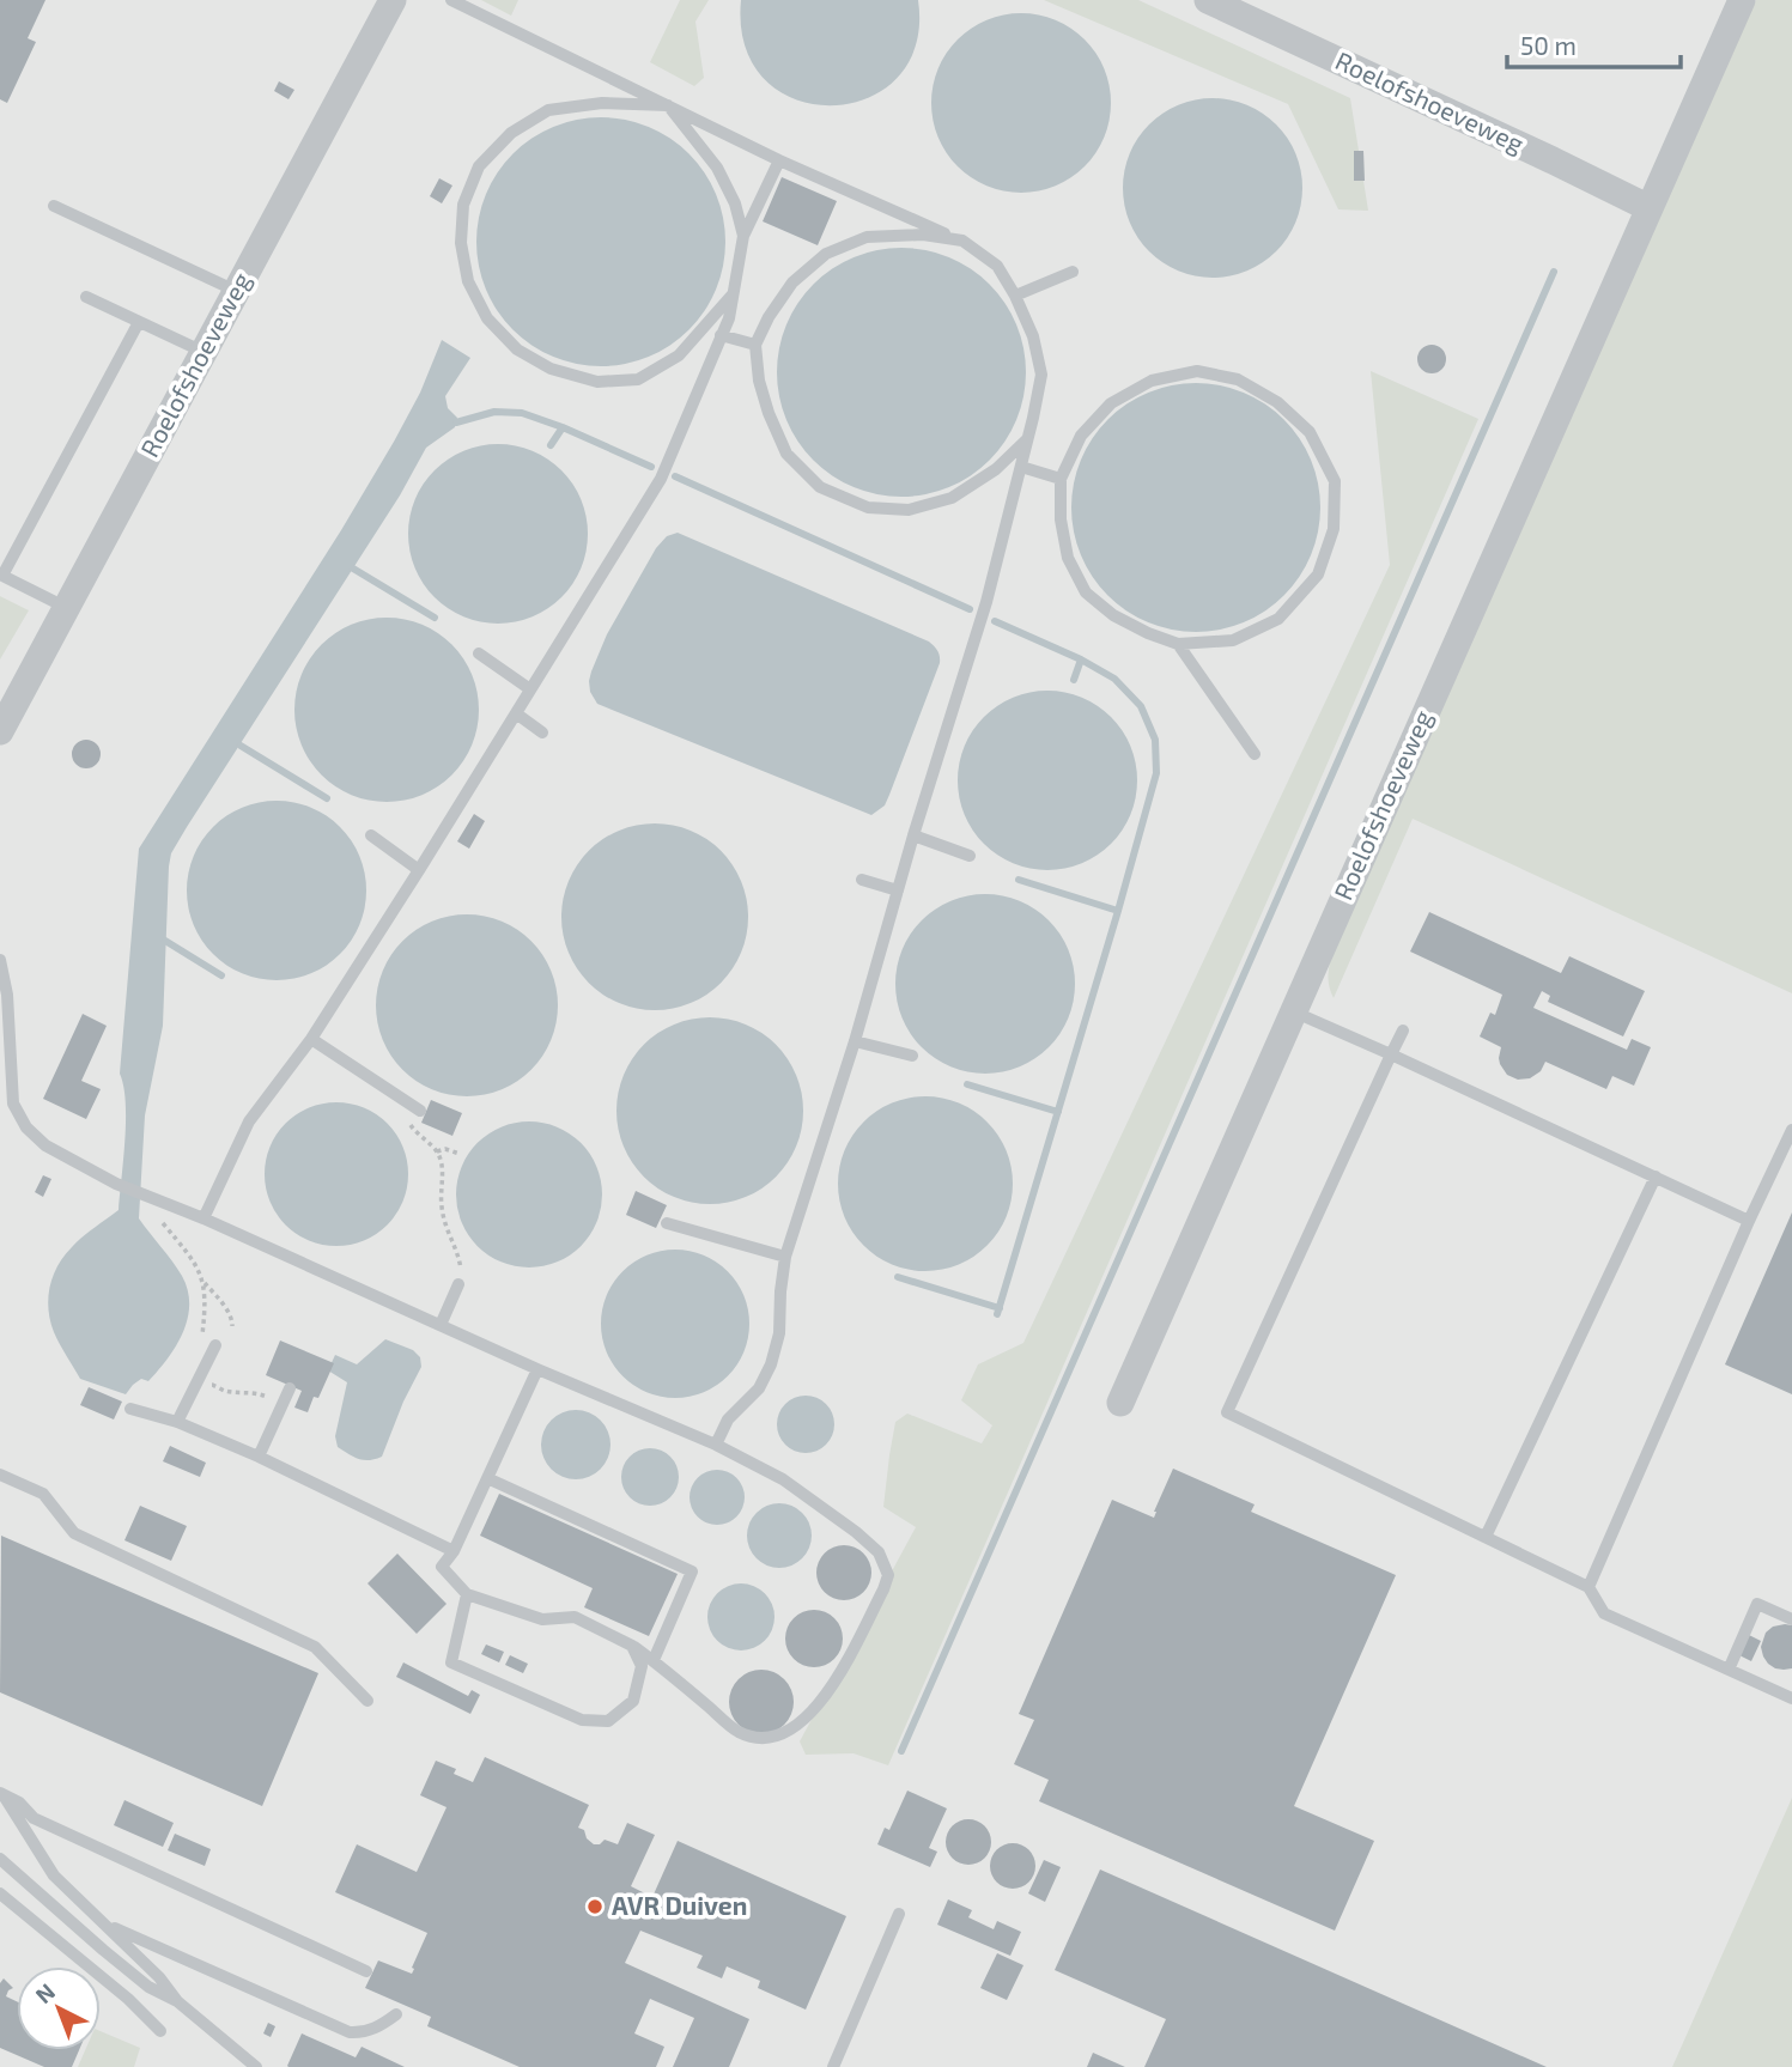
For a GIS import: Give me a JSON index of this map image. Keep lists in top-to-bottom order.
{
  "streets": {
    "street": ["Roelofshoeveweg"]
  },
  "places": ["AVR Duiven"],
  "scale_bar": "50 m",
  "north": "top left"
}
